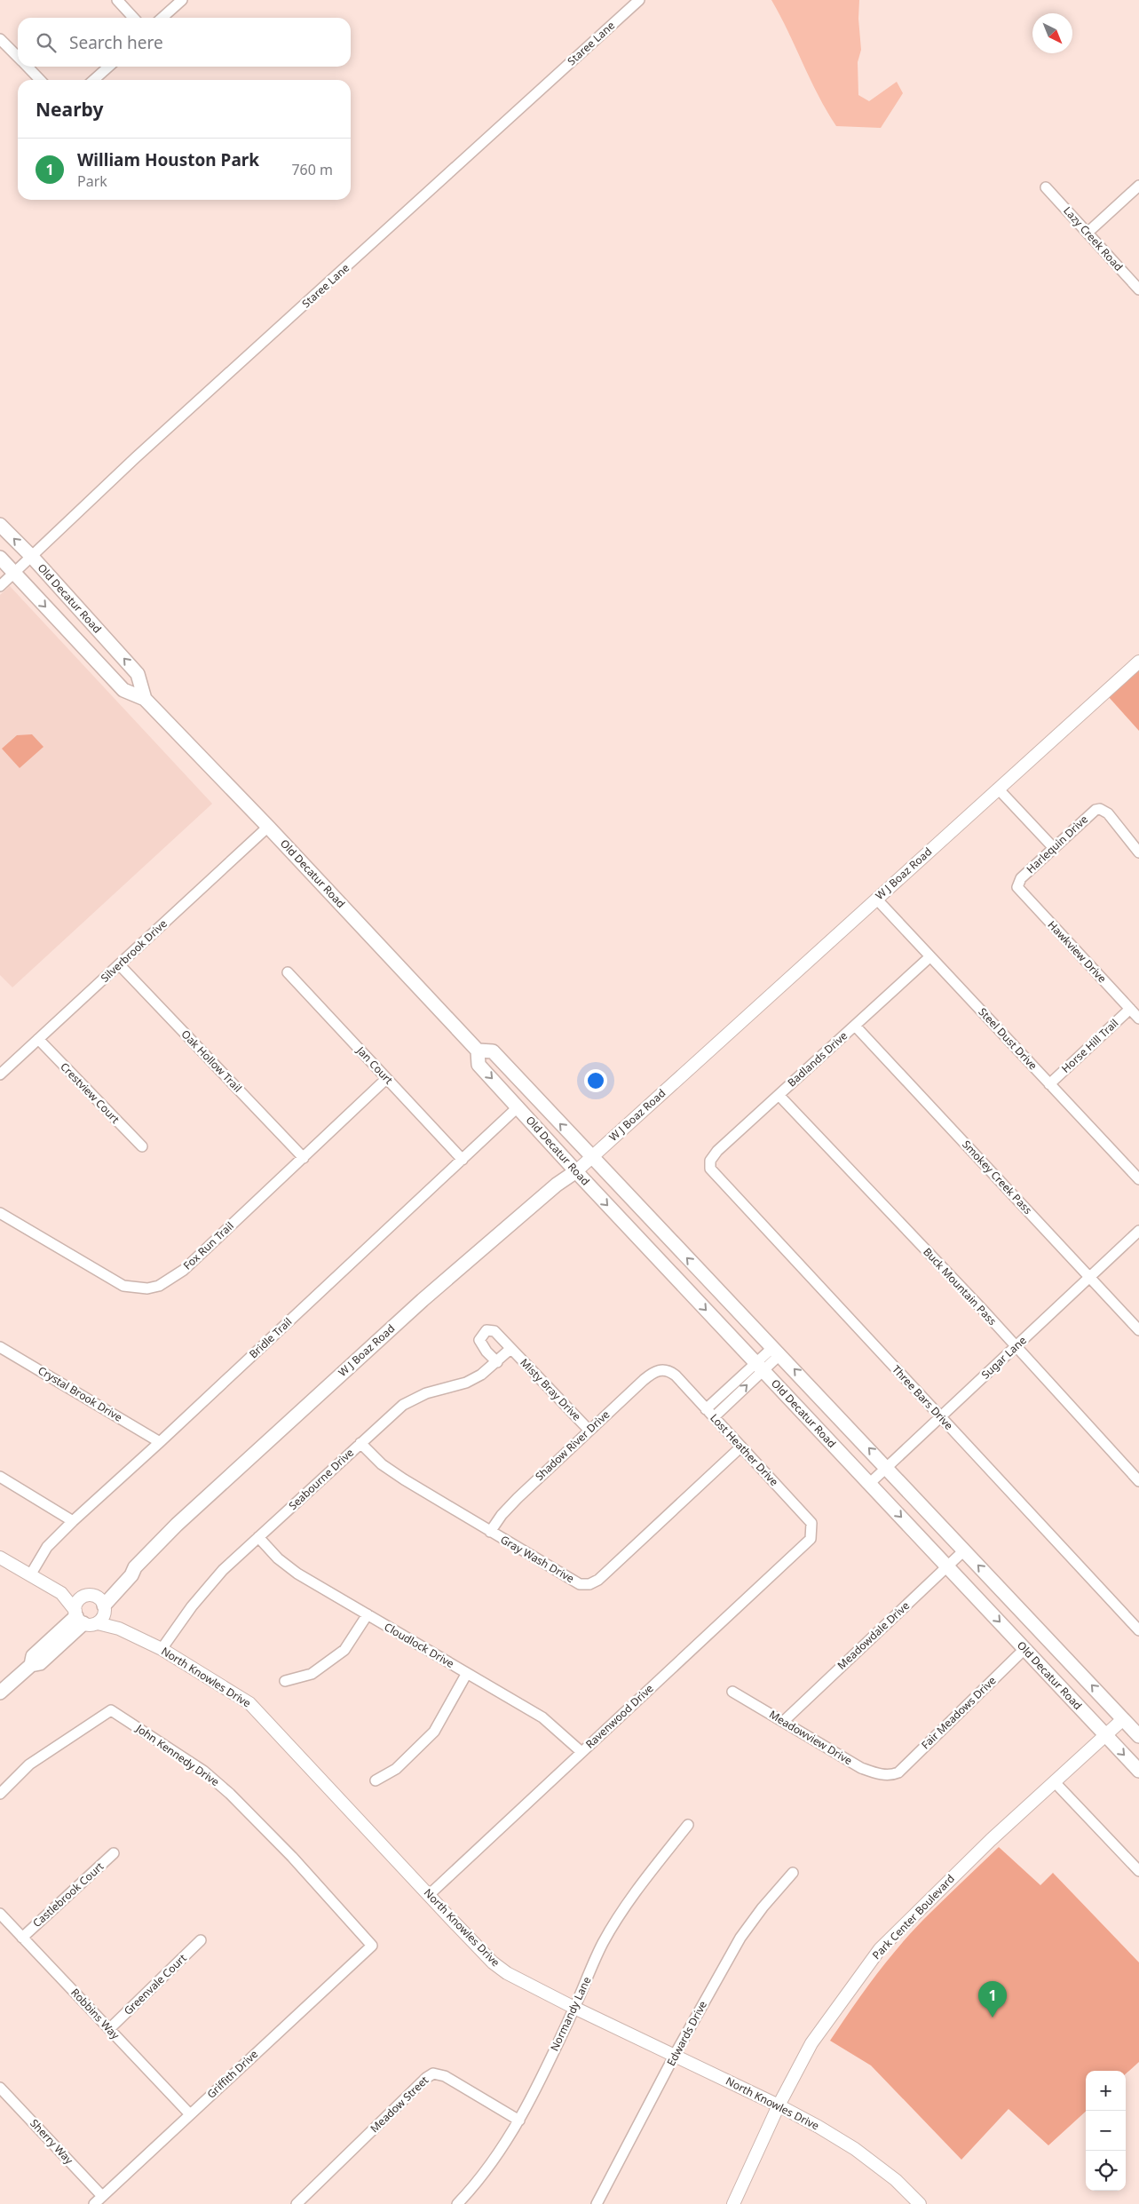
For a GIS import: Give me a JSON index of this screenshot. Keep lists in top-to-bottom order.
{
  "streets": {
    "main road": ["Old Decatur Road", "W J Boaz Road"],
    "street": [
      "Staree Lane",
      "Lazy Creek Road",
      "Harlequin Drive",
      "Silverbrook Drive",
      "Hawkview Drive",
      "Steel Dust Drive",
      "Horse Hill Trail",
      "Badlands Drive",
      "Oak Hollow Trail",
      "Jan Court",
      "Crestview Court",
      "Smokey Creek Pass",
      "Fox Run Trail",
      "Buck Mountain Pass",
      "Bridle Trail",
      "Sugar Lane",
      "Misty Bray Drive",
      "Crystal Brook Drive",
      "Three Bars Drive",
      "Shadow River Drive",
      "Lost Heather Drive",
      "Seabourne Drive",
      "Gray Wash Drive",
      "Meadowdale Drive",
      "Cloudlock Drive",
      "North Knowles Drive",
      "Fair Meadows Drive",
      "Ravenwood Drive",
      "Meadowview Drive",
      "John Kennedy Drive",
      "Castlebrook Court",
      "Park Center Boulevard",
      "Greenvale Court",
      "Robbins Way",
      "Normandy Lane",
      "Edwards Drive",
      "Griffith Drive",
      "Meadow Street",
      "Sherry Way"
    ]
  },
  "crossings": [
    ["Staree Lane", "Old Decatur Road"],
    ["Old Decatur Road", "W J Boaz Road"],
    ["Old Decatur Road", "Silverbrook Drive"],
    ["Old Decatur Road", "Bridle Trail"],
    ["Old Decatur Road", "Sugar Lane"],
    ["Old Decatur Road", "Meadowdale Drive"],
    ["Old Decatur Road", "Fair Meadows Drive"],
    ["Old Decatur Road", "Park Center Boulevard"],
    ["Harlequin Drive", "Hawkview Drive"],
    ["W J Boaz Road", "Steel Dust Drive"],
    ["W J Boaz Road", "North Knowles Drive"],
    ["Silverbrook Drive", "Oak Hollow Trail"],
    ["Silverbrook Drive", "Crestview Court"],
    ["Hawkview Drive", "Horse Hill Trail"],
    ["Steel Dust Drive", "Horse Hill Trail"],
    ["Steel Dust Drive", "Badlands Drive"],
    ["Badlands Drive", "Smokey Creek Pass"],
    ["Badlands Drive", "Buck Mountain Pass"],
    ["Badlands Drive", "Three Bars Drive"],
    ["Oak Hollow Trail", "Fox Run Trail"],
    ["Jan Court", "Fox Run Trail"],
    ["Jan Court", "Bridle Trail"],
    ["Smokey Creek Pass", "Sugar Lane"],
    ["Buck Mountain Pass", "Sugar Lane"],
    ["Bridle Trail", "Crystal Brook Drive"],
    ["Sugar Lane", "Three Bars Drive"],
    ["Misty Bray Drive", "Shadow River Drive"],
    ["Misty Bray Drive", "Seabourne Drive"],
    ["Shadow River Drive", "Lost Heather Drive"],
    ["Shadow River Drive", "Gray Wash Drive"],
    ["Lost Heather Drive", "Gray Wash Drive"],
    ["Lost Heather Drive", "Ravenwood Drive"],
    ["Seabourne Drive", "Gray Wash Drive"],
    ["Seabourne Drive", "Cloudlock Drive"],
    ["Seabourne Drive", "North Knowles Drive"],
    ["Meadowdale Drive", "Meadowview Drive"],
    ["Cloudlock Drive", "Ravenwood Drive"],
    ["North Knowles Drive", "Ravenwood Drive"],
    ["North Knowles Drive", "Park Center Boulevard"],
    ["North Knowles Drive", "Normandy Lane"],
    ["North Knowles Drive", "Edwards Drive"],
    ["Fair Meadows Drive", "Meadowview Drive"],
    ["John Kennedy Drive", "Griffith Drive"],
    ["Castlebrook Court", "Robbins Way"],
    ["Greenvale Court", "Robbins Way"],
    ["Robbins Way", "Griffith Drive"],
    ["Normandy Lane", "Meadow Street"],
    ["Griffith Drive", "Sherry Way"]
  ],
  "north": "bottom right",
  "page": {
    "search": "Search here",
    "heading": "Nearby",
    "list": [
      {
        "mark": "1",
        "name": "William Houston Park",
        "note": "Park",
        "value": "760 m"
      }
    ],
    "pins": "1",
    "map_buttons": ["+", "−"]
  }
}
